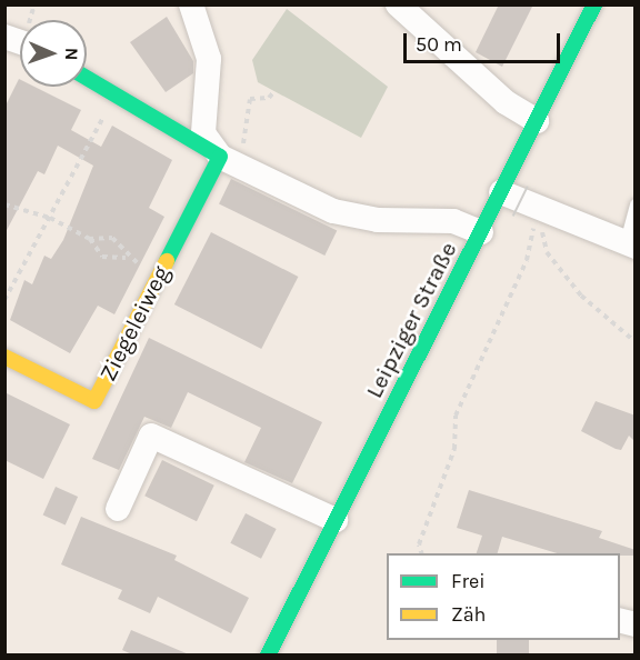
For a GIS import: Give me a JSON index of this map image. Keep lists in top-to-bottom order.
{
  "streets": {
    "street": ["Leipziger Straße", "Ziegeleiweg"]
  },
  "legend": ["Frei", "Zäh"],
  "scale_bar": "50 m",
  "north": "right"
}
